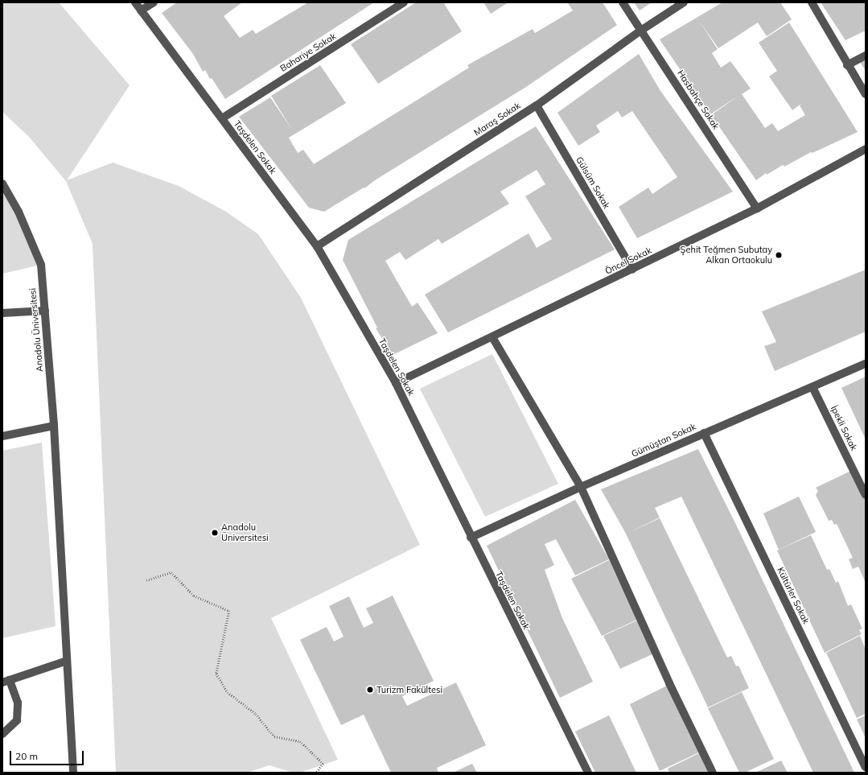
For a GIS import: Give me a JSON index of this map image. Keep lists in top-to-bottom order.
{
  "streets": {
    "street": [
      "Bahariye Sokak",
      "Hasbahçe Sokak",
      "Maraş Sokak",
      "Taşdelen Sokak",
      "Gülsüm Sokak",
      "Öncel Sokak",
      "Anadolu Üniversitesi",
      "İpekli Sokak",
      "Gümüştan Sokak",
      "Kültürler Sokak"
    ]
  },
  "crossings": [
    ["Bahariye Sokak", "Taşdelen Sokak"],
    ["Hasbahçe Sokak", "Maraş Sokak"],
    ["Hasbahçe Sokak", "Öncel Sokak"],
    ["Maraş Sokak", "Taşdelen Sokak"],
    ["Maraş Sokak", "Gülsüm Sokak"],
    ["Taşdelen Sokak", "Öncel Sokak"],
    ["Taşdelen Sokak", "Gümüştan Sokak"],
    ["Gülsüm Sokak", "Öncel Sokak"],
    ["İpekli Sokak", "Gümüştan Sokak"],
    ["Gümüştan Sokak", "Kültürler Sokak"]
  ],
  "places": ["Şehit Teğmen Subutay Alkan Ortaokulu", "Anadolu Üniversitesi", "Turizm Fakültesi"],
  "scale_bar": "20 m"
}
